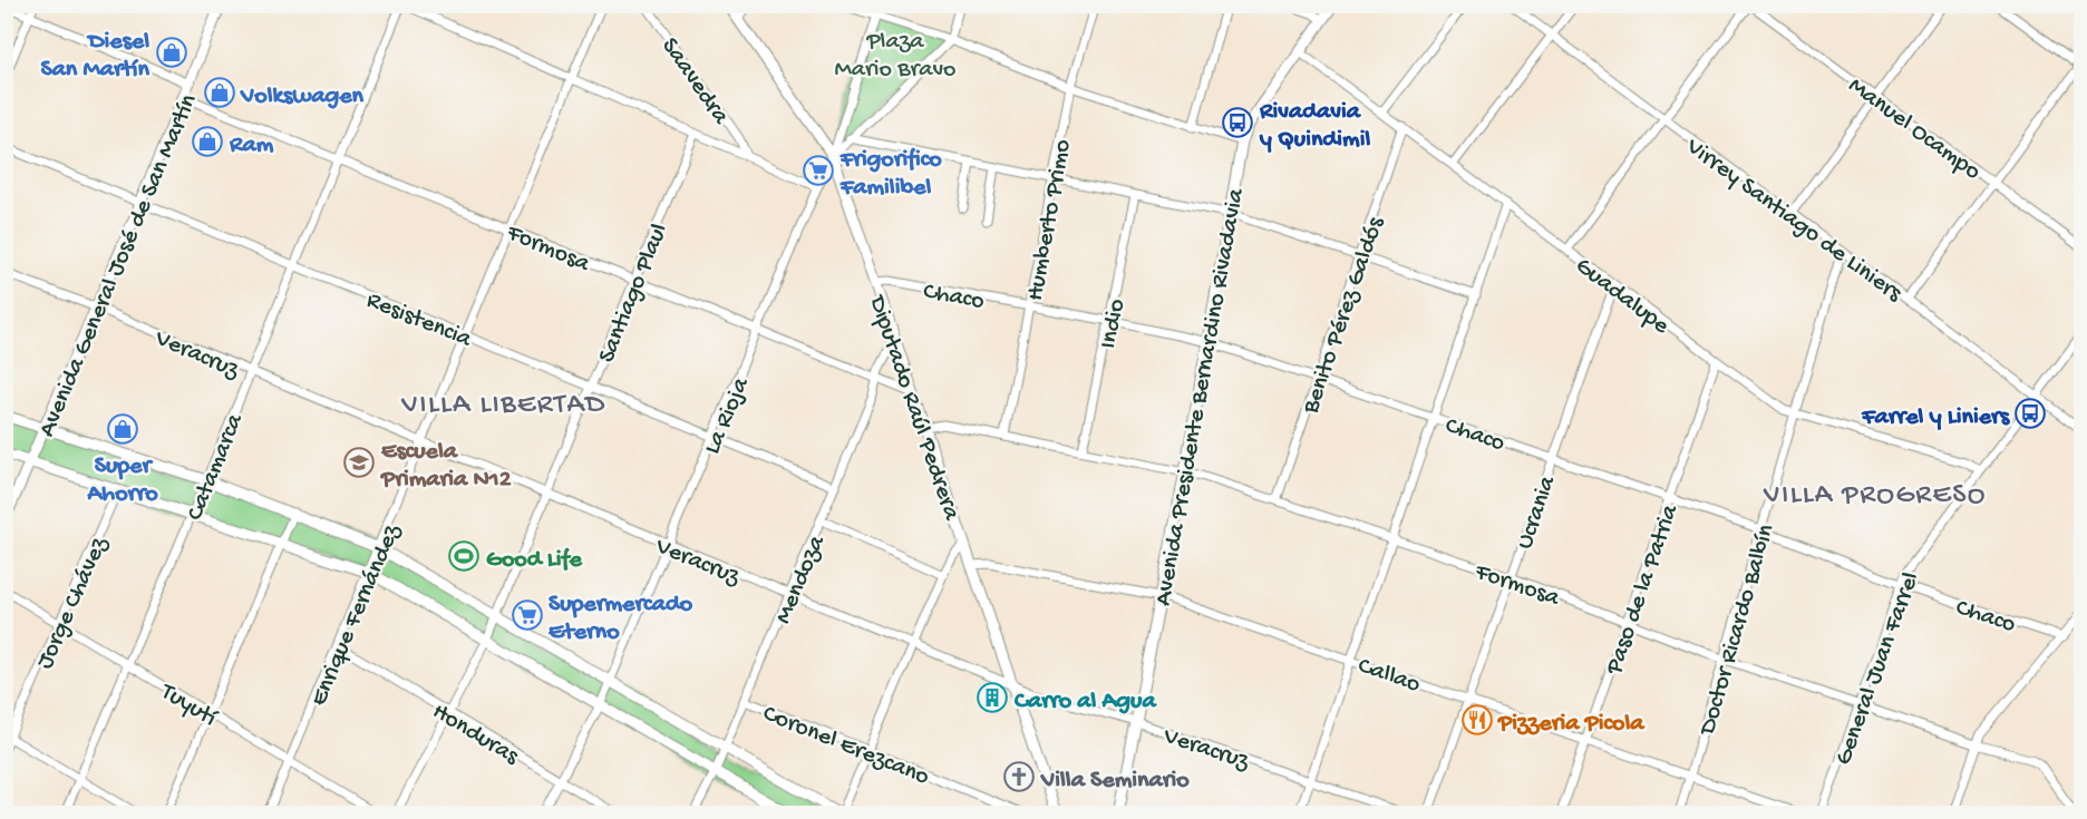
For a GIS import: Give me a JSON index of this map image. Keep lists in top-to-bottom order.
{
  "streets": {
    "main road": ["Avenida General José de San Martín", "Avenida Presidente Bernardino Rivadavia", "Diputado Raúl Pedrera"],
    "street": [
      "Saavedra",
      "Manuel Ocampo",
      "Virrey Santiago de Liniers",
      "Humberto Primo",
      "Formosa",
      "Santiago Plaul",
      "Chaco",
      "Guadalupe",
      "Benito Pérez Galdós",
      "Resistencia",
      "Indio",
      "Veracruz",
      "La Rioja",
      "Catamarca",
      "Ucrania",
      "Mendoza",
      "Paso de la Patria",
      "Jorge Chávez",
      "Enrique Fernández",
      "Doctor Ricardo Balbín",
      "General Juan Farrel",
      "Callao",
      "Tuyutí",
      "Honduras",
      "Coronel Erezcano"
    ]
  },
  "crossings": [
    ["Virrey Santiago de Liniers", "Doctor Ricardo Balbín"],
    ["Virrey Santiago de Liniers", "General Juan Farrel"],
    ["Humberto Primo", "Formosa"],
    ["Humberto Primo", "Chaco"],
    ["Formosa", "Avenida General José de San Martín"],
    ["Formosa", "Santiago Plaul"],
    ["Formosa", "Benito Pérez Galdós"],
    ["Formosa", "Indio"],
    ["Formosa", "Avenida Presidente Bernardino Rivadavia"],
    ["Formosa", "Diputado Raúl Pedrera"],
    ["Formosa", "La Rioja"],
    ["Formosa", "Catamarca"],
    ["Formosa", "Ucrania"],
    ["Formosa", "Mendoza"],
    ["Formosa", "Paso de la Patria"],
    ["Formosa", "Enrique Fernández"],
    ["Formosa", "Doctor Ricardo Balbín"],
    ["Formosa", "General Juan Farrel"],
    ["Avenida General José de San Martín", "Resistencia"],
    ["Avenida General José de San Martín", "Veracruz"],
    ["Santiago Plaul", "Resistencia"],
    ["Santiago Plaul", "Veracruz"],
    ["Santiago Plaul", "Honduras"],
    ["Chaco", "Benito Pérez Galdós"],
    ["Chaco", "Indio"],
    ["Chaco", "Avenida Presidente Bernardino Rivadavia"],
    ["Chaco", "Diputado Raúl Pedrera"],
    ["Chaco", "Ucrania"],
    ["Chaco", "Paso de la Patria"],
    ["Chaco", "Doctor Ricardo Balbín"],
    ["Chaco", "General Juan Farrel"],
    ["Guadalupe", "Benito Pérez Galdós"],
    ["Guadalupe", "Avenida Presidente Bernardino Rivadavia"],
    ["Guadalupe", "Ucrania"],
    ["Guadalupe", "Paso de la Patria"],
    ["Guadalupe", "Doctor Ricardo Balbín"],
    ["Guadalupe", "General Juan Farrel"],
    ["Resistencia", "La Rioja"],
    ["Resistencia", "Catamarca"],
    ["Resistencia", "Mendoza"],
    ["Resistencia", "Enrique Fernández"],
    ["Veracruz", "Avenida Presidente Bernardino Rivadavia"],
    ["Veracruz", "Diputado Raúl Pedrera"],
    ["Veracruz", "La Rioja"],
    ["Veracruz", "Catamarca"],
    ["Veracruz", "Mendoza"],
    ["Veracruz", "Enrique Fernández"],
    ["Avenida Presidente Bernardino Rivadavia", "Callao"],
    ["Diputado Raúl Pedrera", "La Rioja"],
    ["Diputado Raúl Pedrera", "Mendoza"],
    ["Diputado Raúl Pedrera", "Callao"],
    ["La Rioja", "Honduras"],
    ["Catamarca", "Tuyutí"],
    ["Ucrania", "Callao"],
    ["Mendoza", "Coronel Erezcano"],
    ["Paso de la Patria", "Callao"],
    ["Jorge Chávez", "Tuyutí"],
    ["Enrique Fernández", "Tuyutí"],
    ["Enrique Fernández", "Honduras"],
    ["Doctor Ricardo Balbín", "Callao"]
  ],
  "districts": ["VILLA LIBERTAD", "VILLA PROGRESO"],
  "parks": ["Plaza Mario Bravo"],
  "places": {
    "shop": [
      "Diesel San Martín",
      "Volkswagen",
      "Ram",
      "Super Ahorro"
    ],
    "bus stop": ["Rivadavia y Quindimil", "Farrel y Liniers"],
    "supermarket": ["Frigorifico Familibel", "Supermercado Eterno"],
    "school or university": ["Escuela Primaria N12"],
    "sports": ["Good Life"],
    "building": ["Carro al Agua"],
    "restaurant": ["Pizzeria Picola"],
    "church": ["Villa Seminario"]
  }
}
